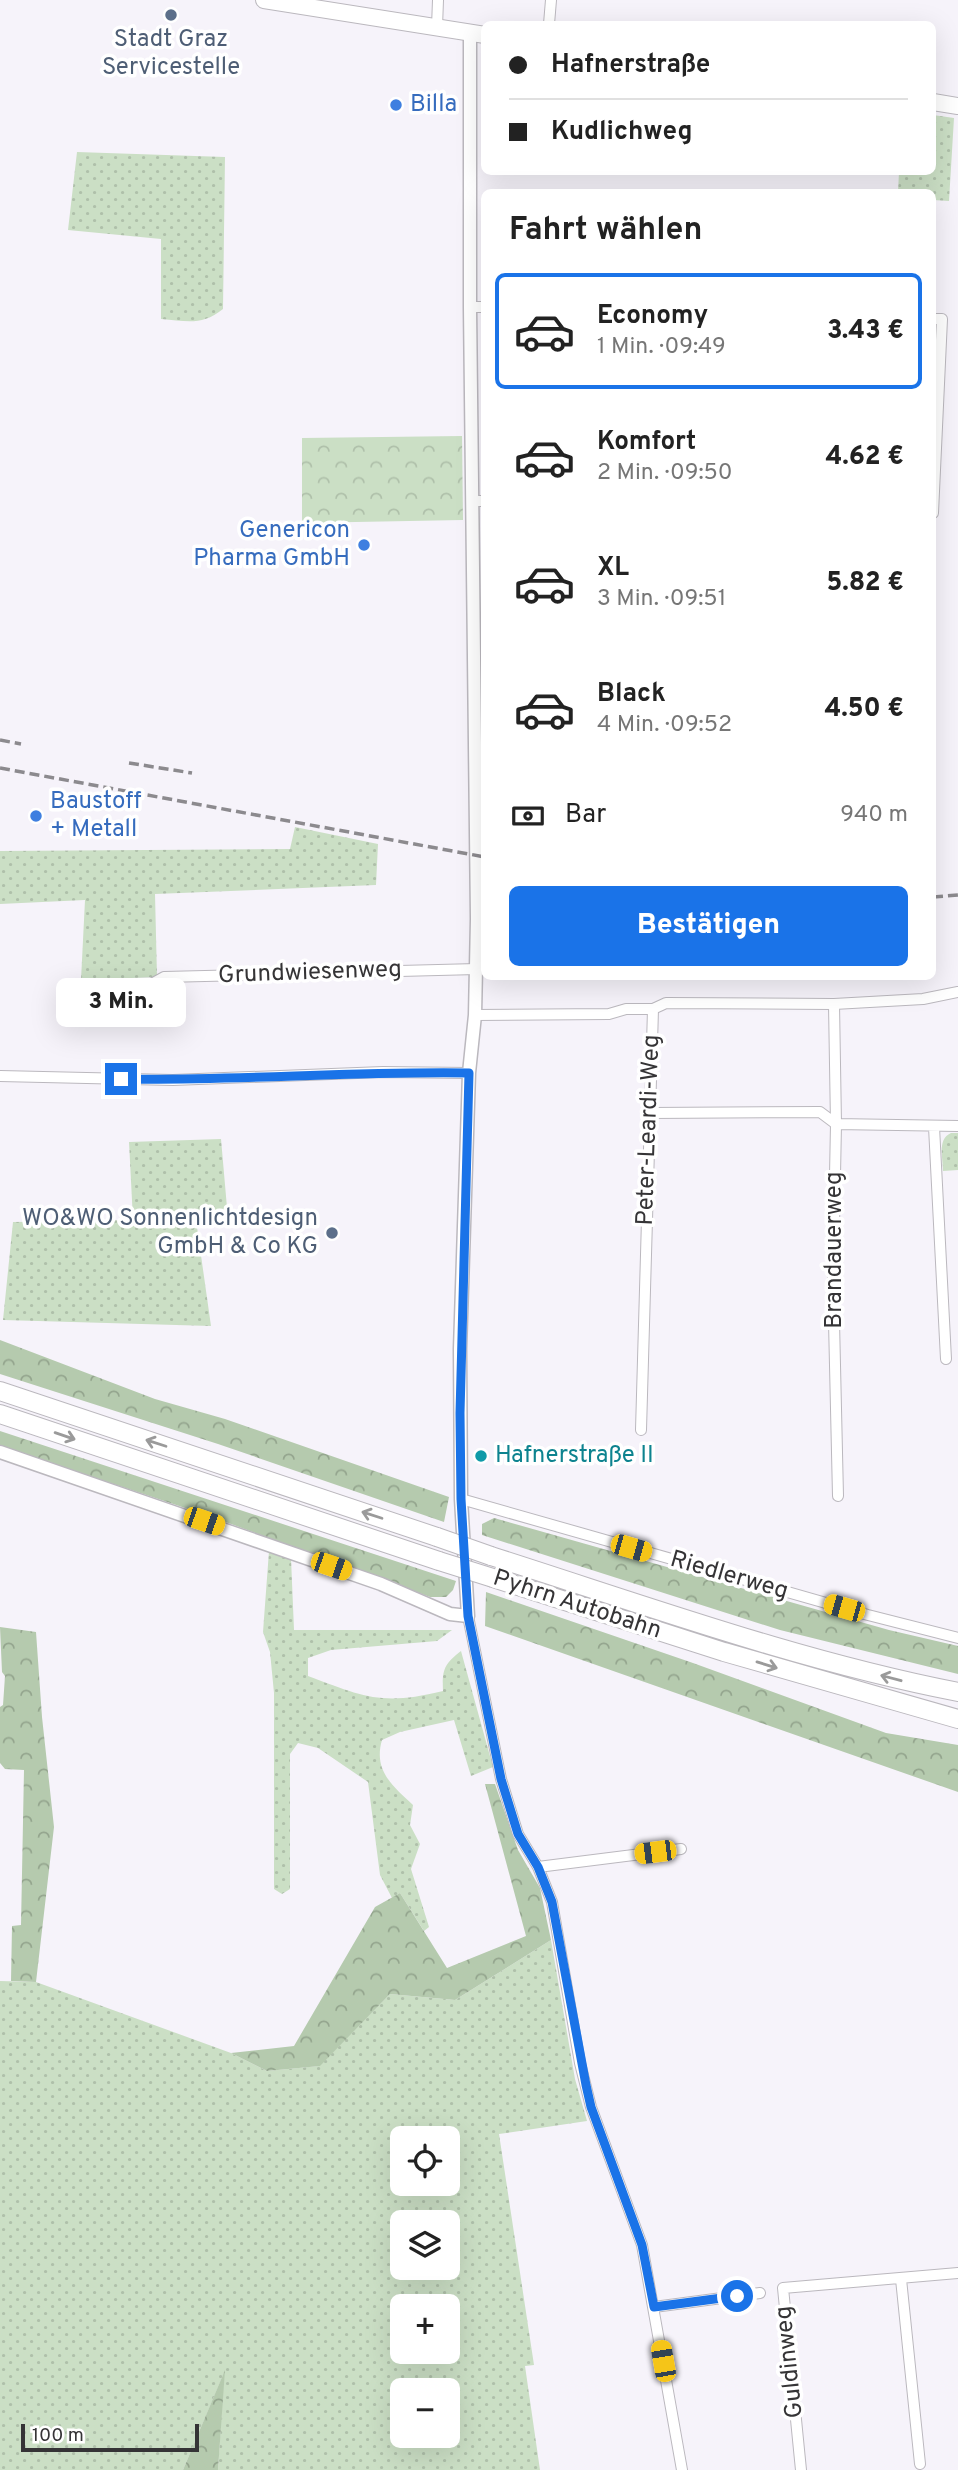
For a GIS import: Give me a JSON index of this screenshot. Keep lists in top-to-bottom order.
{
  "streets": {
    "highway": ["Pyhrn Autobahn"],
    "street": [
      "Grundwiesenweg",
      "Peter-Leardi-Weg",
      "Brandauerweg",
      "Riedlerweg",
      "Guldinweg"
    ]
  },
  "places": [
    "Stadt Graz Servicestelle",
    "Billa",
    "Genericon Pharma GmbH",
    "Baustoff + Metall",
    "WO&WO Sonnenlichtdesign GmbH & Co KG",
    "Hafnerstraße II"
  ],
  "scale_bar": "100 m",
  "page": {
    "banner": ["Hafnerstraße", "Kudlichweg"],
    "heading": "Fahrt wählen",
    "list": [
      {
        "name": "Economy",
        "note": "1 Min. · 09:49",
        "value": "3.43 €"
      },
      {
        "name": "Komfort",
        "note": "2 Min. · 09:50",
        "value": "4.62 €"
      },
      {
        "name": "XL",
        "note": "3 Min. · 09:51",
        "value": "5.82 €"
      },
      {
        "name": "Black",
        "note": "4 Min. · 09:52",
        "value": "4.50 €"
      }
    ],
    "pay": ["Bar", "940 m"],
    "buttons": "Bestätigen",
    "bubble": "3 Min.",
    "map_buttons": ["+", "−"],
    "scale": "100 m"
  }
}
